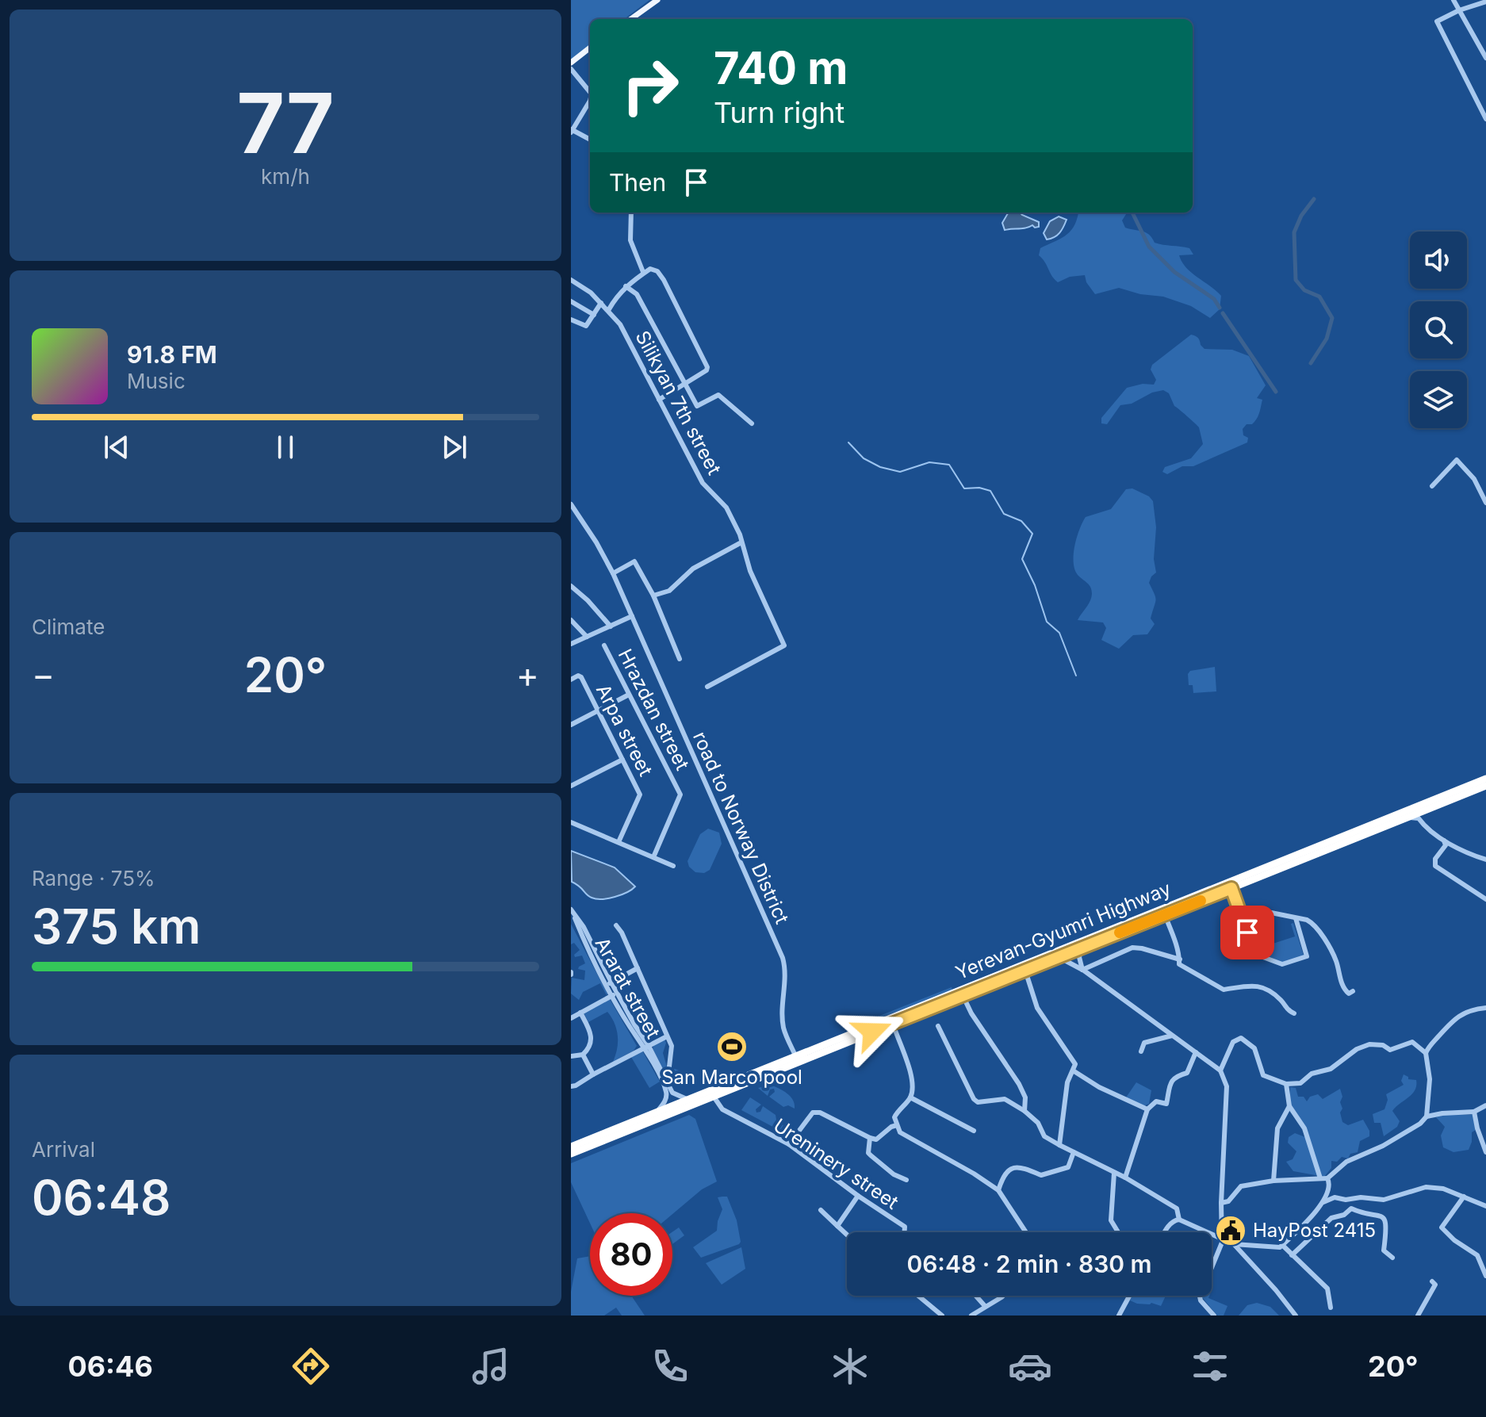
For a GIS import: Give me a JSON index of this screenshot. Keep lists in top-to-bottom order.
{
  "streets": {
    "highway": ["Yerevan-Gyumri Highway"],
    "street": [
      "Silikyan 7th street",
      "Hrazdan street",
      "Arpa street",
      "road to Norway District",
      "Ararat street",
      "Ureninery street"
    ]
  },
  "crossings": [
    ["road to Norway District", "Yerevan-Gyumri Highway"],
    ["Yerevan-Gyumri Highway", "Ararat street"],
    ["Yerevan-Gyumri Highway", "Ureninery street"]
  ],
  "places": {
    "sports": ["San Marco pool"],
    "public building": ["HayPost 2415"]
  },
  "page": {
    "tile": [
      ["77", "km/h"],
      "Climate",
      ["Range · 75%", "375 km"],
      ["Arrival", "06:48"]
    ],
    "turn": ["740 m", "Turn right"],
    "then": "Then",
    "song": ["91.8 FM", "Music"],
    "heat": ["−", "20°", "+"],
    "limit": "80",
    "trip": "06:48 · 2 min · 830 m",
    "tabs": ["06:46", "20°"]
  }
}
